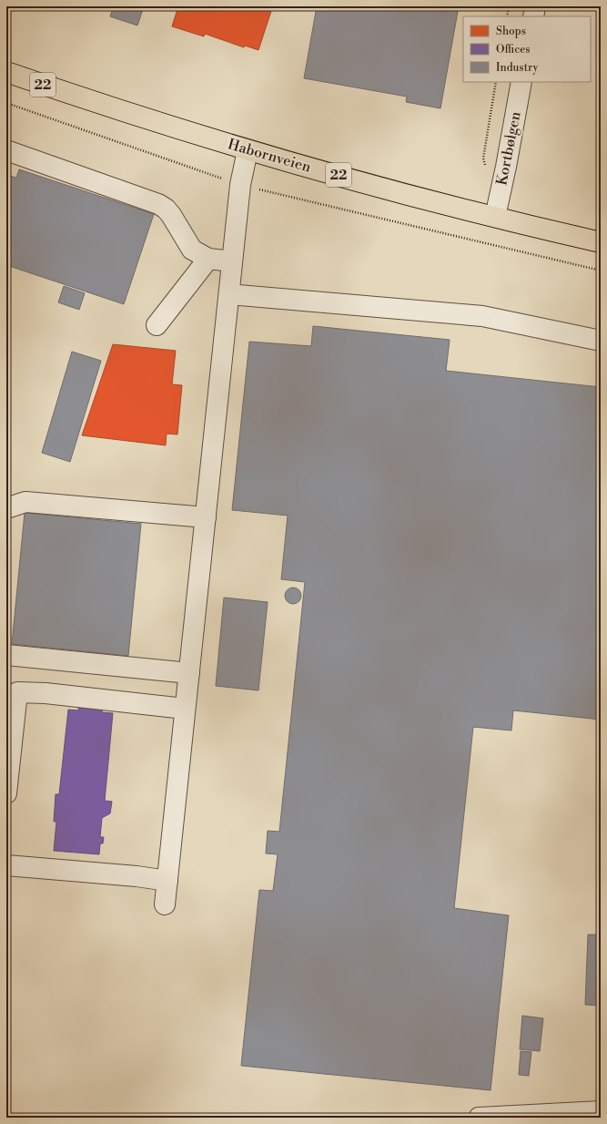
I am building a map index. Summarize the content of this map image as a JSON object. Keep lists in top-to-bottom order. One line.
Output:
{"streets":{"highway":["22","Habornveien"],"street":["Kortbølgen"]},"crossings":[["Kortbølgen","Habornveien"]],"legend":["Shops","Offices","Industry"]}
